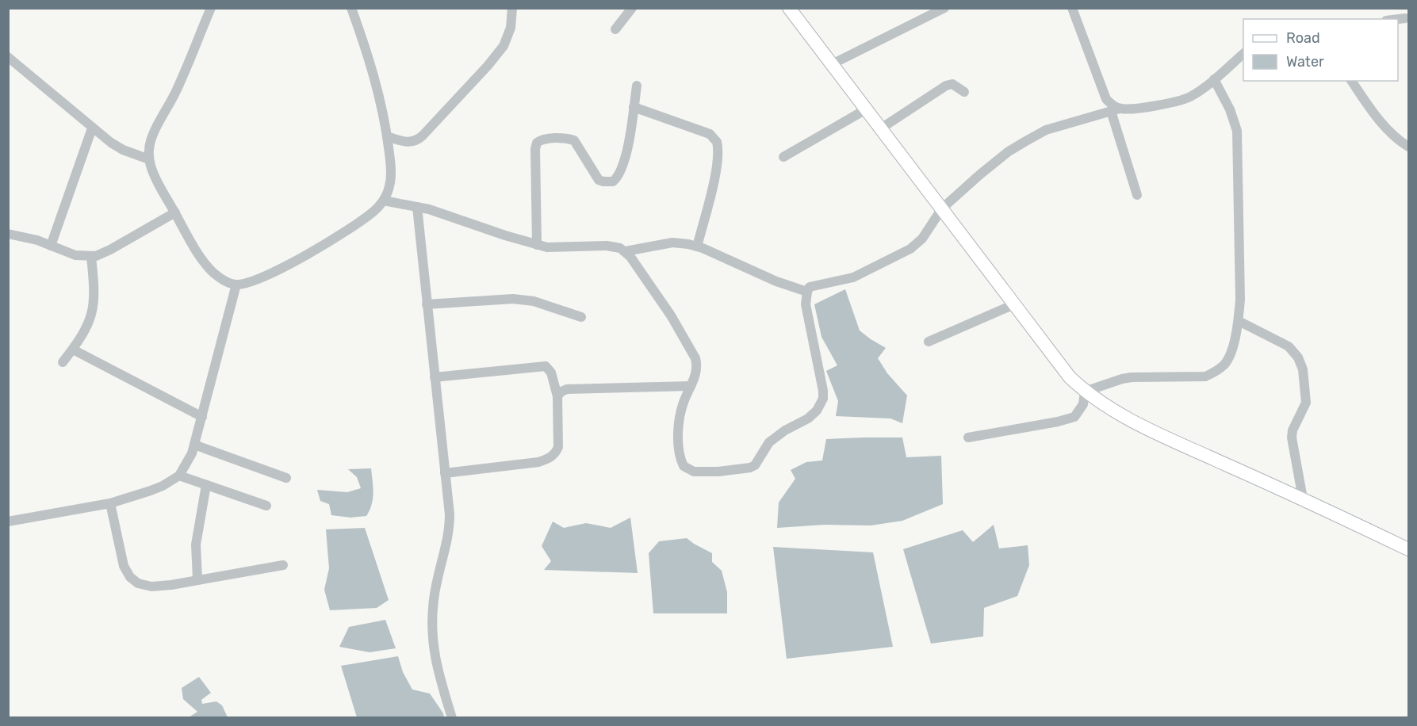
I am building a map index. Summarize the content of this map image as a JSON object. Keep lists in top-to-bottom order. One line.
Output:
{"legend":["Road","Water"]}
